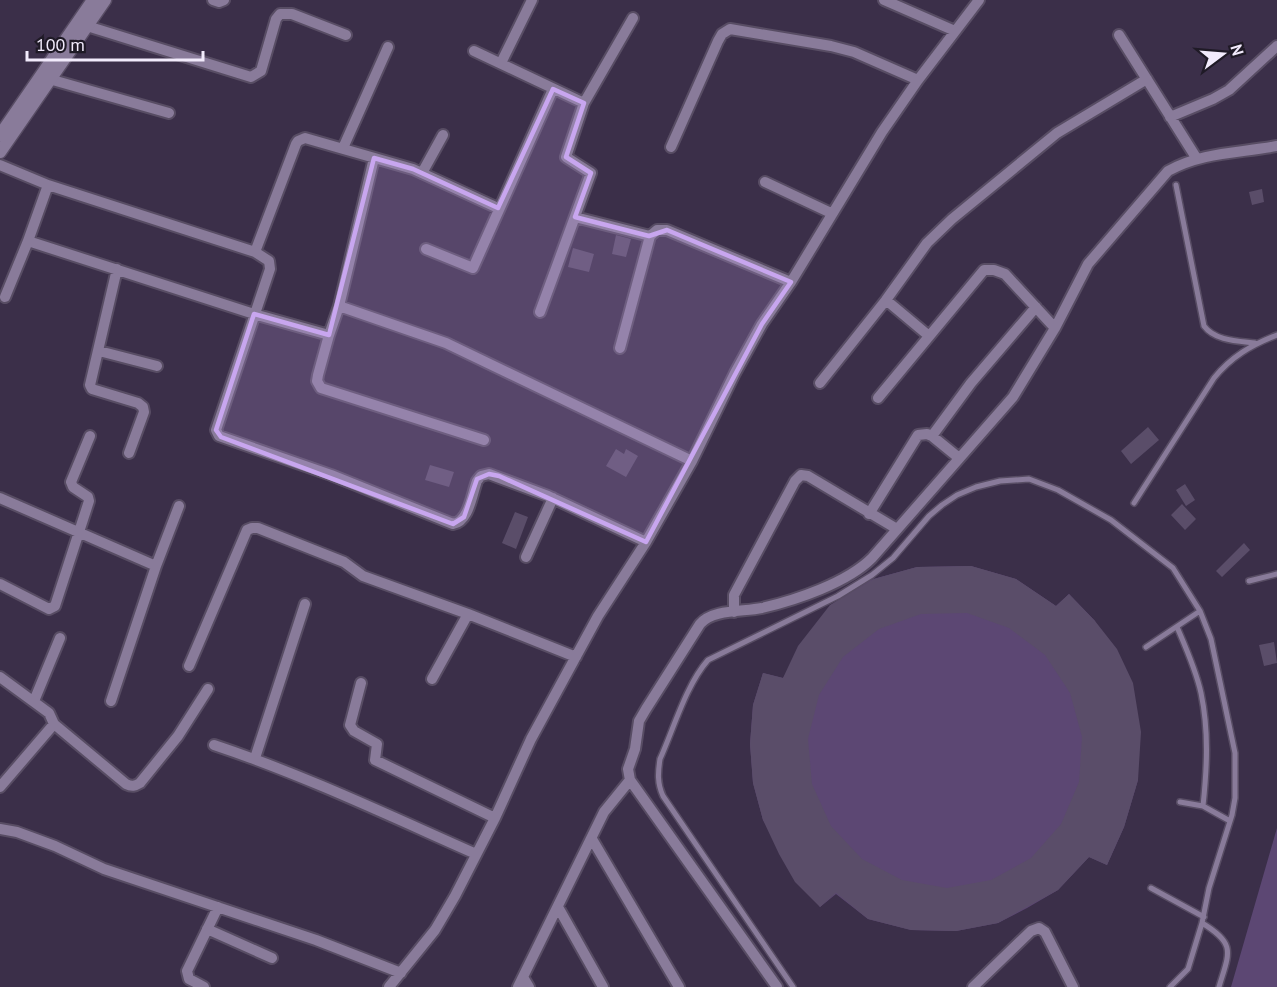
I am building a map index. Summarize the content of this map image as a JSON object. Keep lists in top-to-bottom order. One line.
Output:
{"scale_bar":"100 m","north":"right"}
